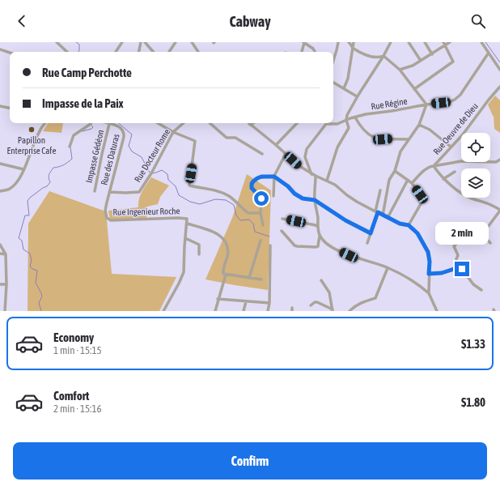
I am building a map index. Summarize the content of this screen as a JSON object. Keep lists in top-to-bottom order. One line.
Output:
{"streets":{"street":["Rue Régine","Rue Oeuvre de Dieu","Rue Docteur Rome","Impasse Gédéon","Rue des Daturas","Rue Ingenieur Roche"]},"crossings":[["Rue Docteur Rome","Rue des Daturas"],["Impasse Gédéon","Rue des Daturas"],["Rue des Daturas","Rue Ingenieur Roche"]],"places":["Papillon Enterprise Cafe"],"page":{"header":"Cabway","banner":["Rue Camp Perchotte","Impasse de la Paix"],"bubble":"2 min","list":[{"name":"Economy","note":"1 min · 15:15","value":"$1.33"},{"name":"Comfort","note":"2 min · 15:16","value":"$1.80"}],"buttons":"Confirm"}}
